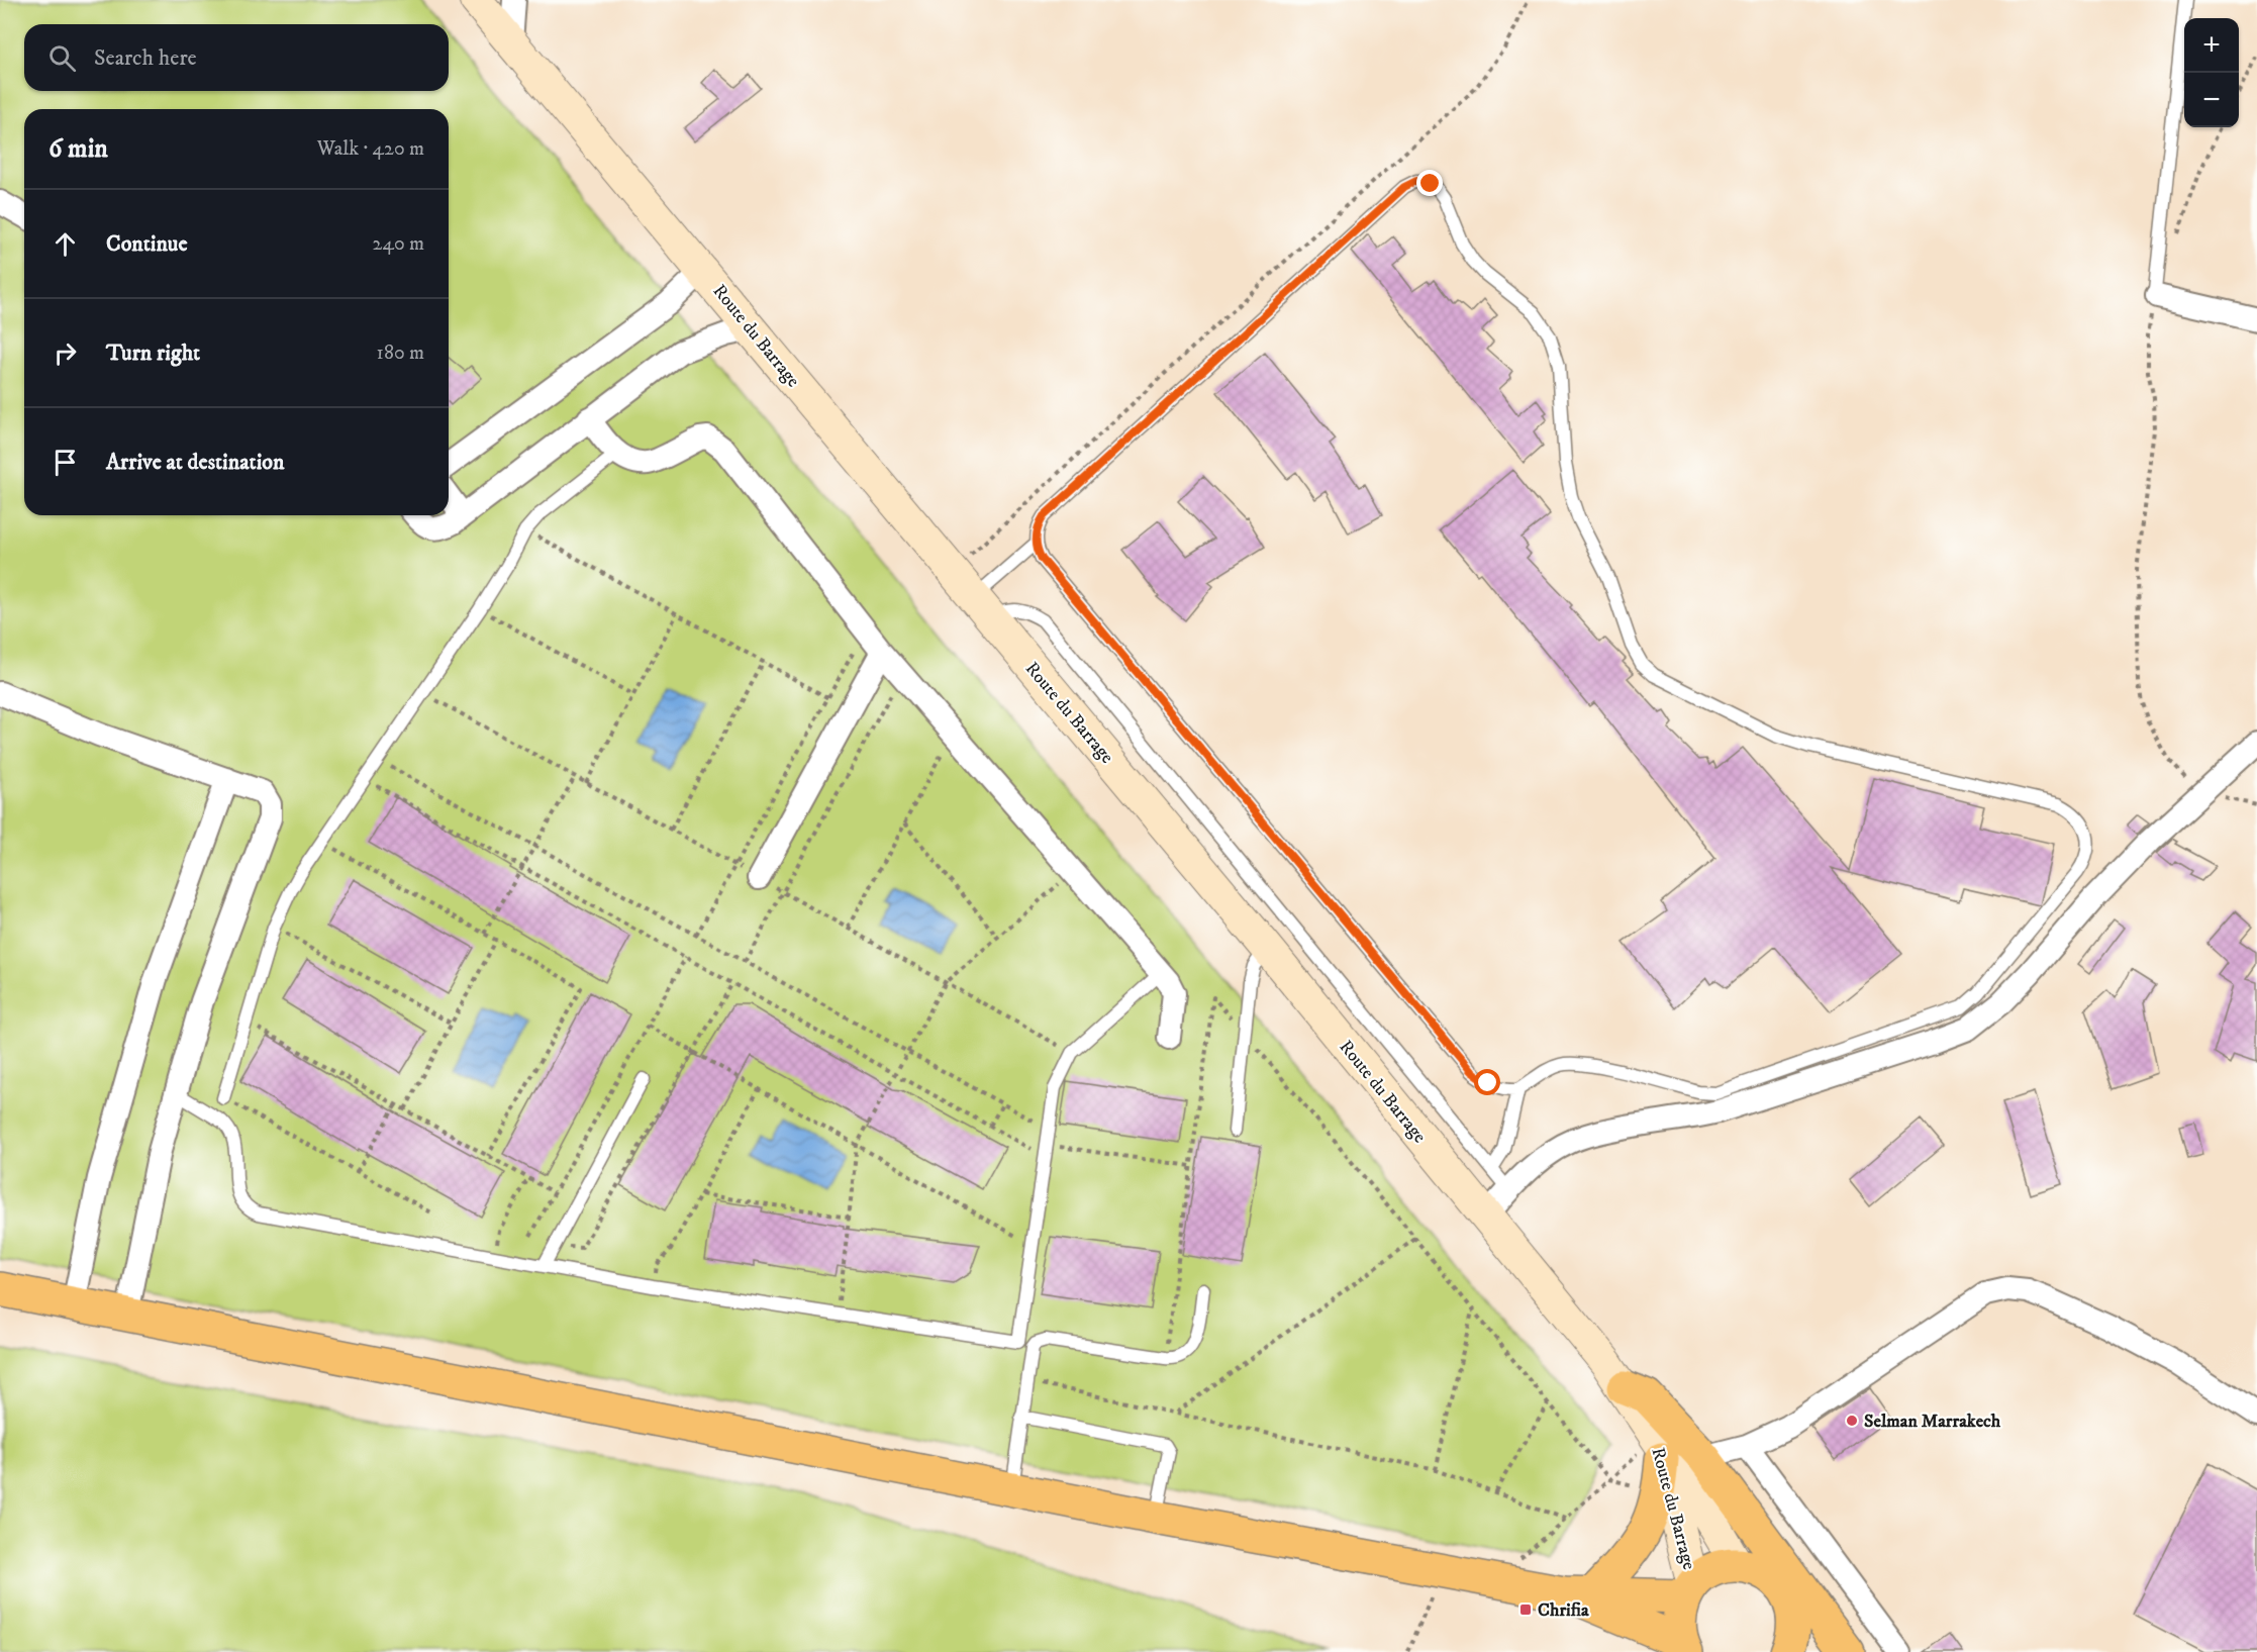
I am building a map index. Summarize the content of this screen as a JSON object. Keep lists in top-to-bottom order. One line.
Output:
{"streets":{"main road":["Route du Barrage"]},"places":{"other":["Selman Marrakech"],"transit":["Chrifia"]},"page":{"map_buttons":["+","−"],"search":"Search here","heading":["6 min","Walk · 420 m"],"list":[["Continue","240 m"],["Turn right","180 m"],"Arrive at destination"]}}
